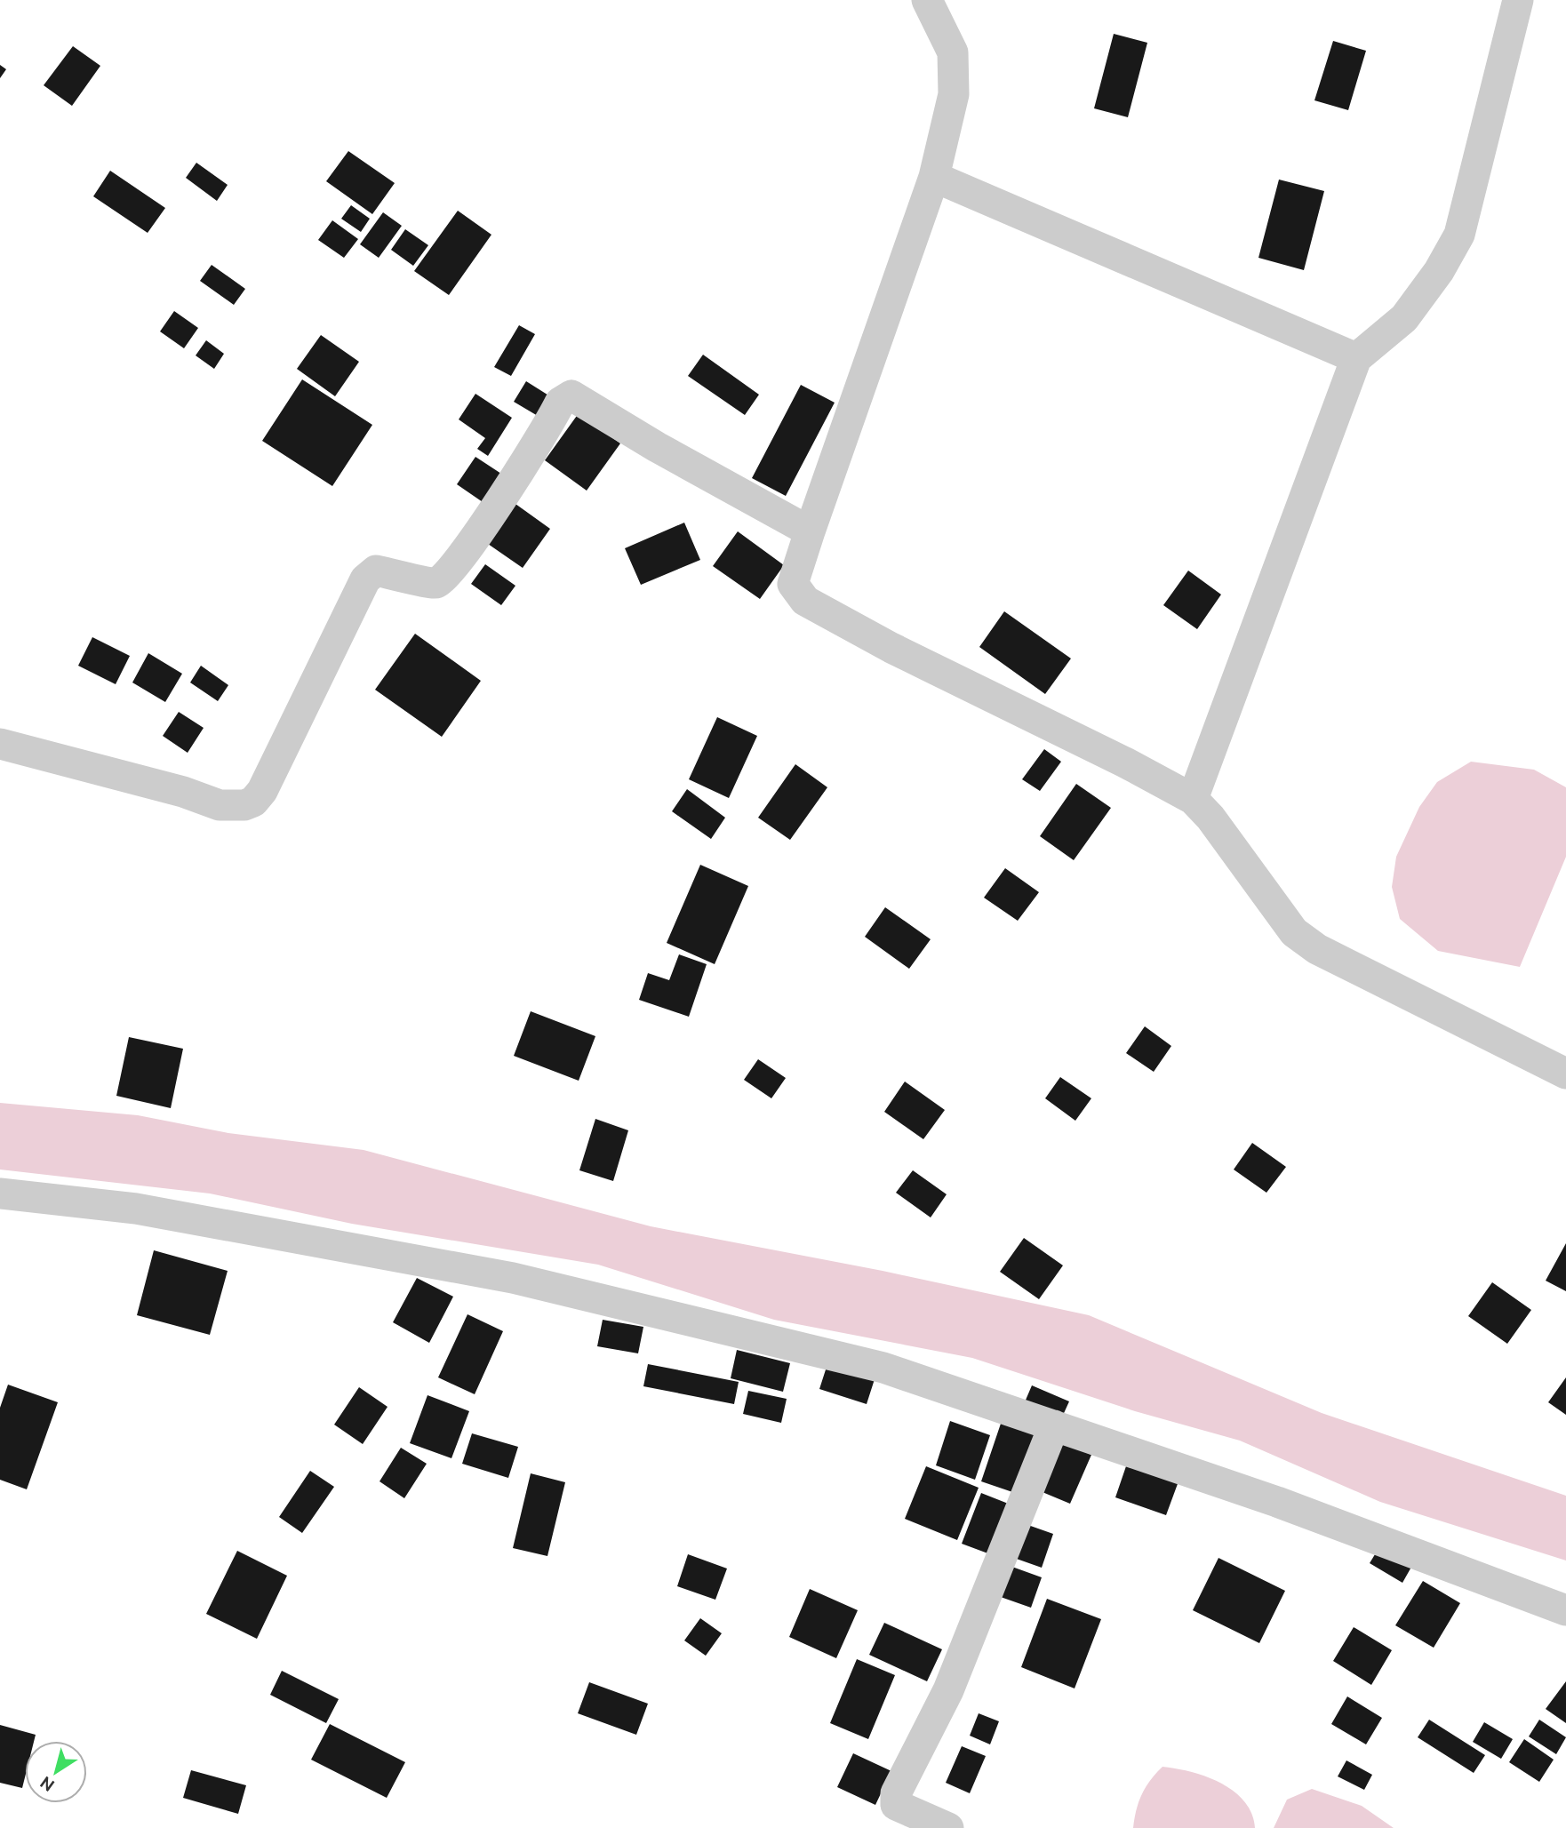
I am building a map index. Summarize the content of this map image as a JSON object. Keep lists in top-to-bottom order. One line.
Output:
{"north":"bottom left"}
